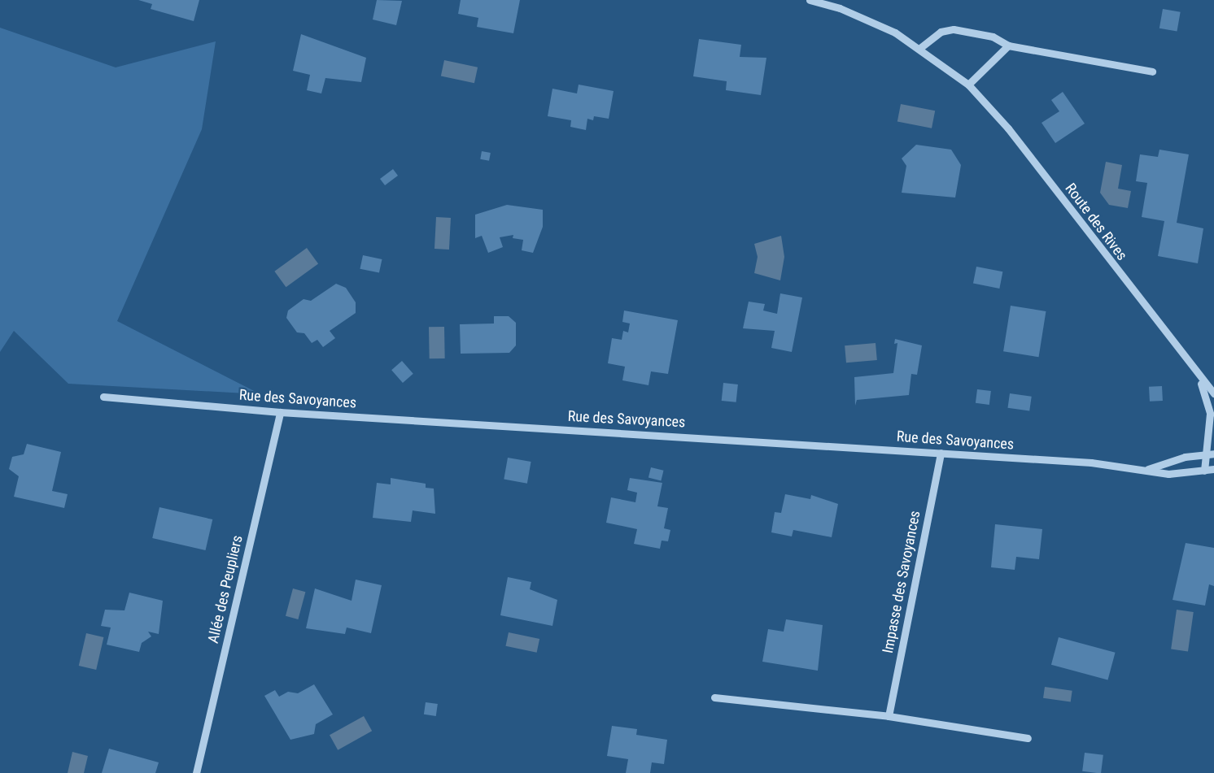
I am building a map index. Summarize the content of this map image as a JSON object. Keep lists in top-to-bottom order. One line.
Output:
{"streets":{"street":["Route des Rives","Rue des Savoyances","Impasse des Savoyances","Allée des Peupliers"]},"crossings":[["Route des Rives","Rue des Savoyances"],["Rue des Savoyances","Impasse des Savoyances"],["Rue des Savoyances","Allée des Peupliers"]]}
